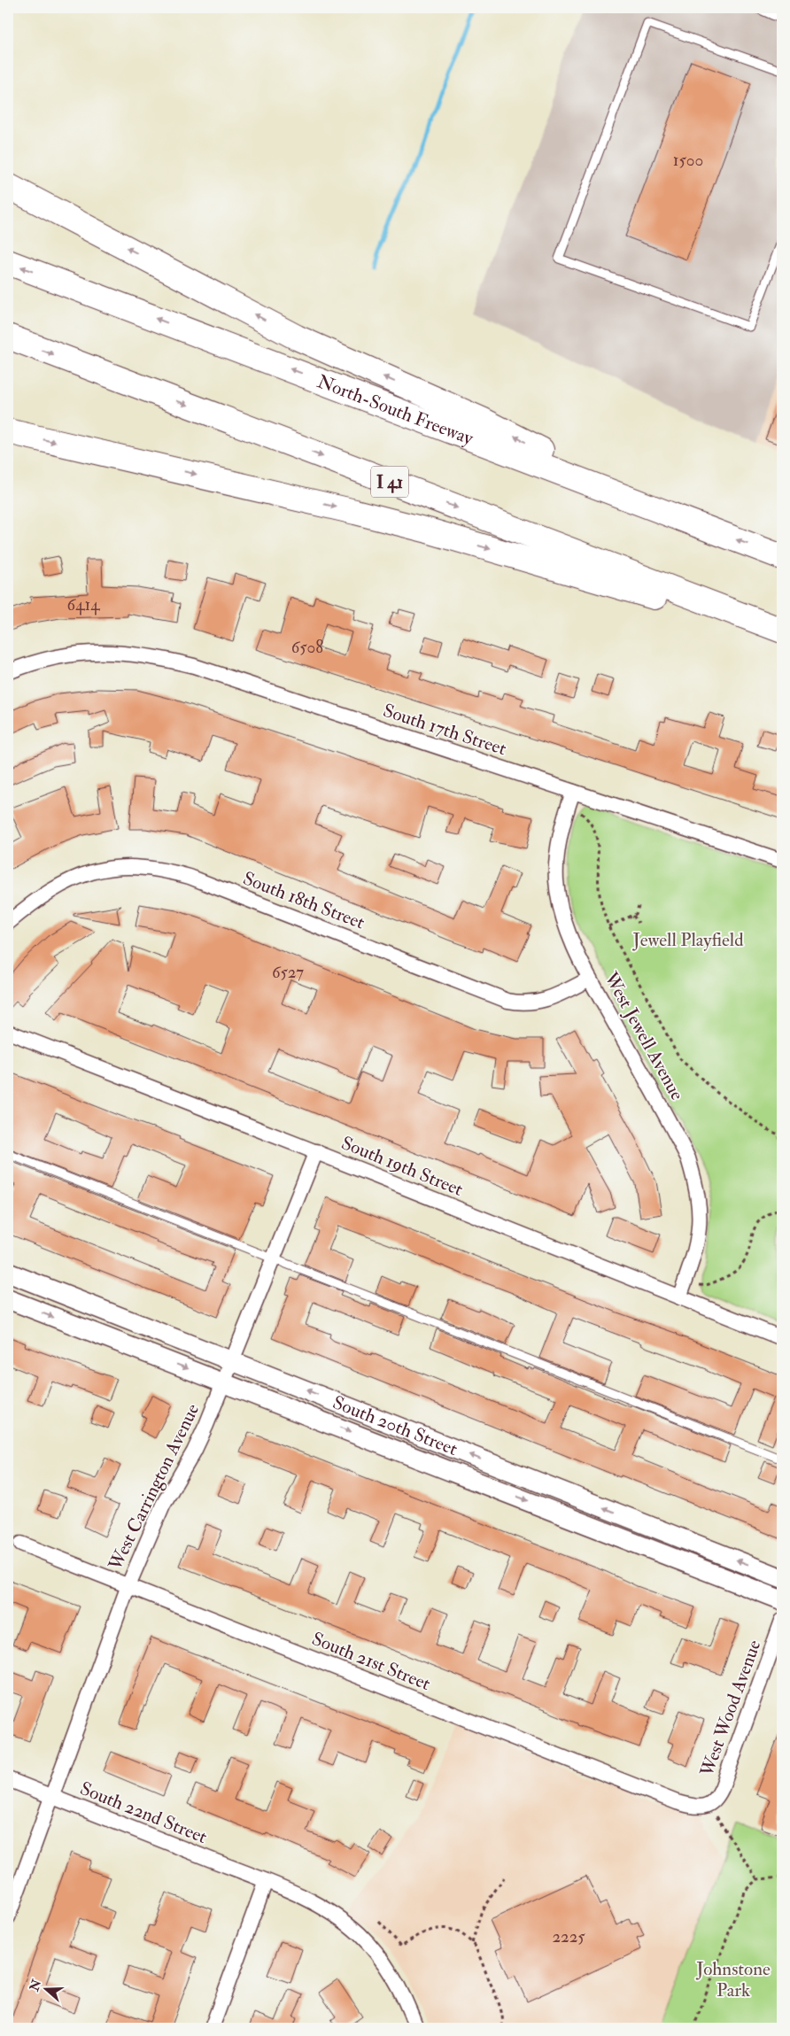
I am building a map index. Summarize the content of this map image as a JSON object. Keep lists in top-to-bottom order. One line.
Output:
{"streets":{"highway":["North-South Freeway","I 41"],"street":["South 17th Street","South 18th Street","West Jewell Avenue","South 19th Street","South 20th Street","West Carrington Avenue","South 21st Street","West Wood Avenue","South 22nd Street"]},"crossings":[["South 17th Street","West Jewell Avenue"],["South 18th Street","West Jewell Avenue"],["West Jewell Avenue","South 19th Street"],["South 19th Street","West Carrington Avenue"],["South 20th Street","West Carrington Avenue"],["West Carrington Avenue","South 21st Street"],["West Carrington Avenue","South 22nd Street"],["South 21st Street","West Wood Avenue"]],"parks":["Jewell Playfield","Johnstone Park"],"house_numbers":["1500","6414","6508","6527","2225"],"north":"left"}
